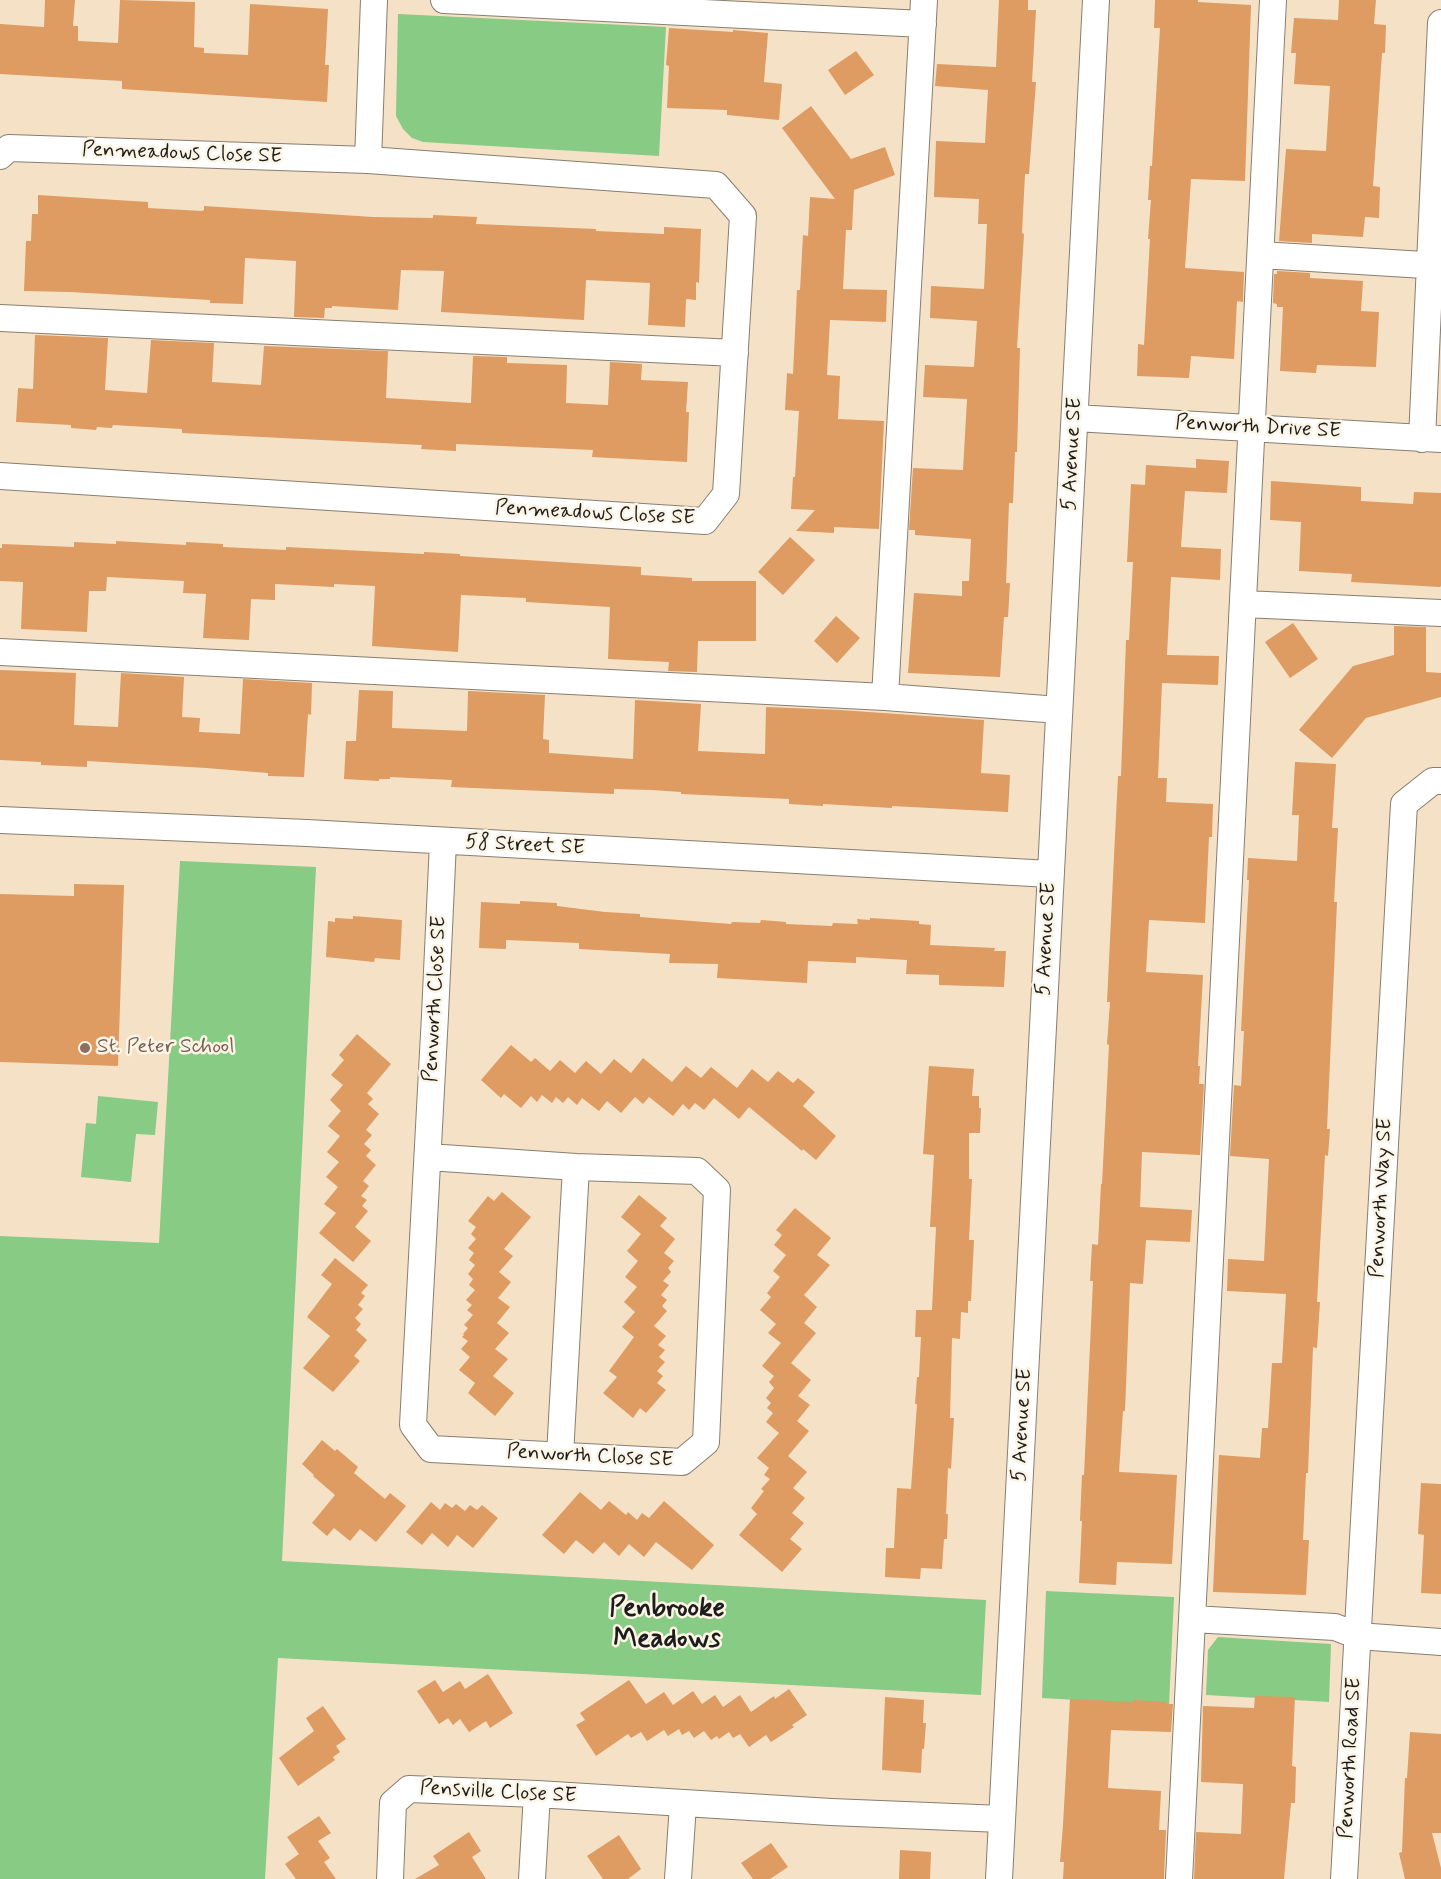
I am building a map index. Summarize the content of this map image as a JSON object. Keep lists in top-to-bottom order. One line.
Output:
{"streets":{"street":["Penmeadows Close SE","Penworth Drive SE","5 Avenue SE","58 Street SE","Penworth Close SE","Penworth Way SE","Penworth Road SE","Pensville Close SE"]},"crossings":[["Penworth Drive SE","5 Avenue SE"],["5 Avenue SE","58 Street SE"],["5 Avenue SE","Pensville Close SE"],["58 Street SE","Penworth Close SE"],["Penworth Way SE","Penworth Road SE"]],"districts":["Penbrooke Meadows"],"places":["St. Peter School"]}
